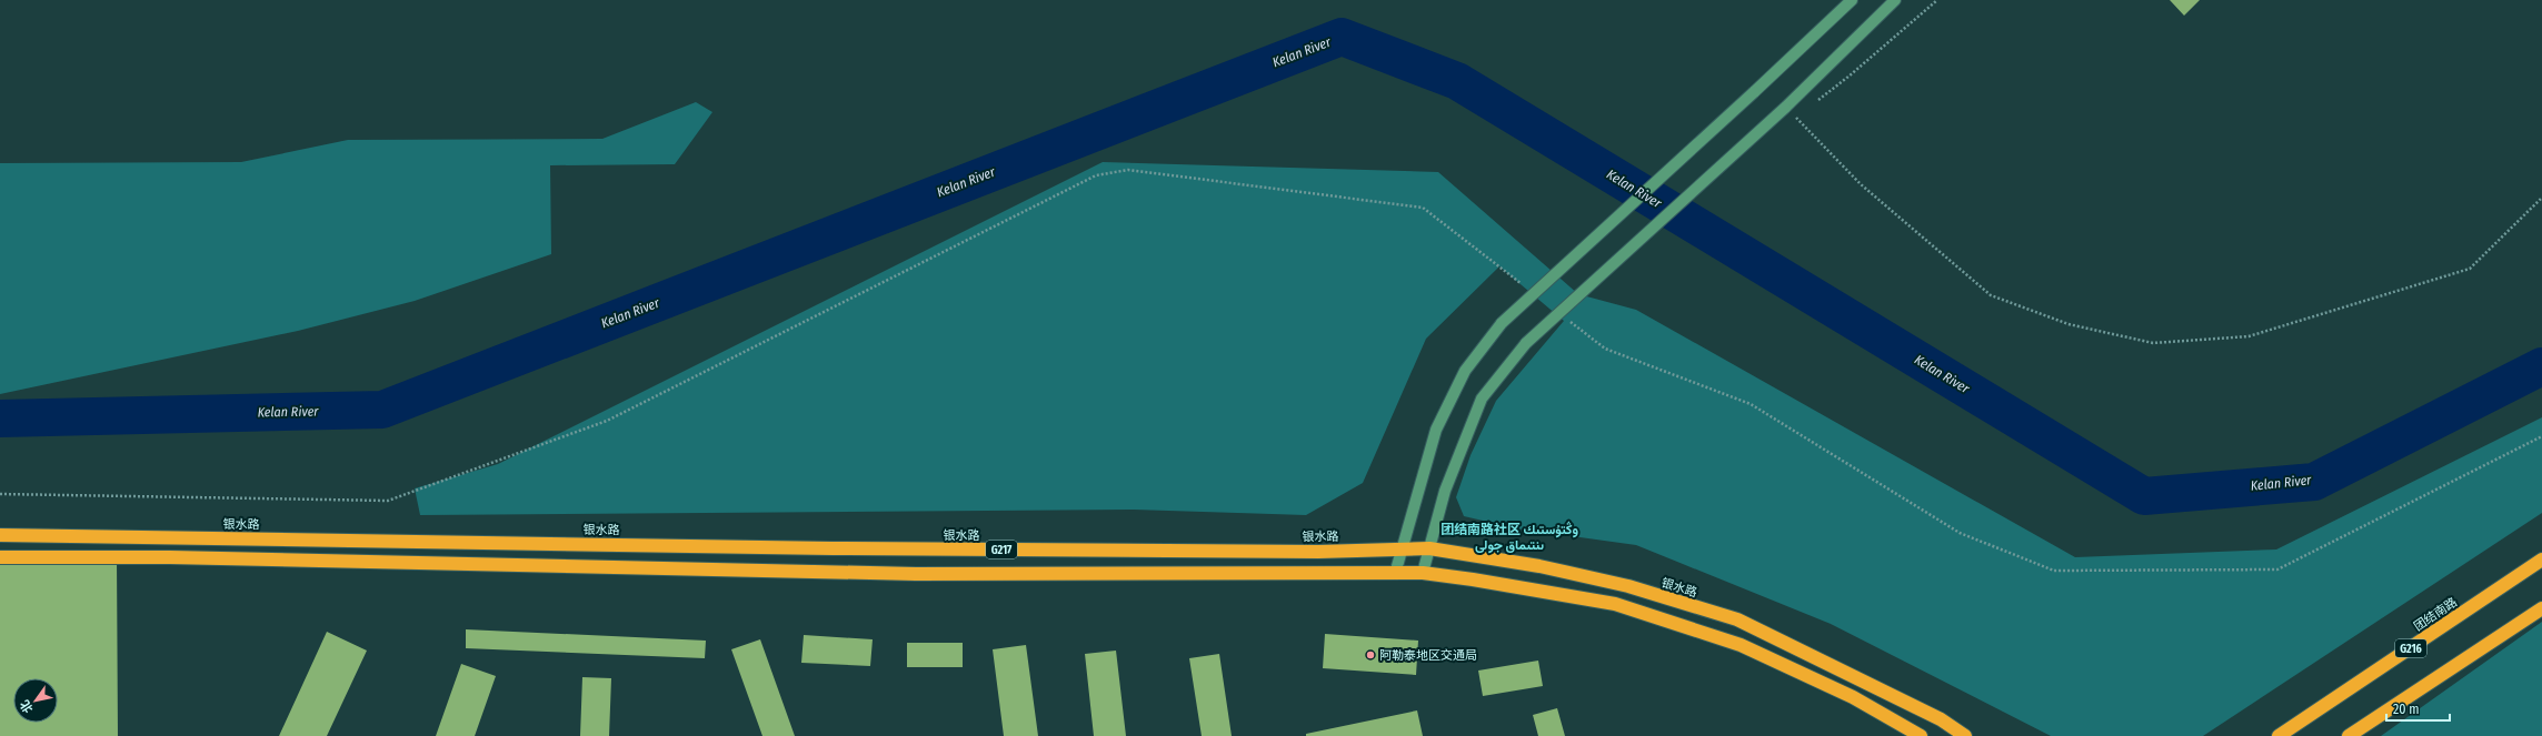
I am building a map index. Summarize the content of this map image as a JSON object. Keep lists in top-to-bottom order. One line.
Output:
{"streets":{"highway":["银水路","G217","团结南路","G216"]},"districts":["团结南路社区 وڭتۇستىك ىنتىماق جولى"],"water":["Kelan River"],"places":["阿勒泰地区交通局"],"scale_bar":"20 m","north":"bottom left"}
